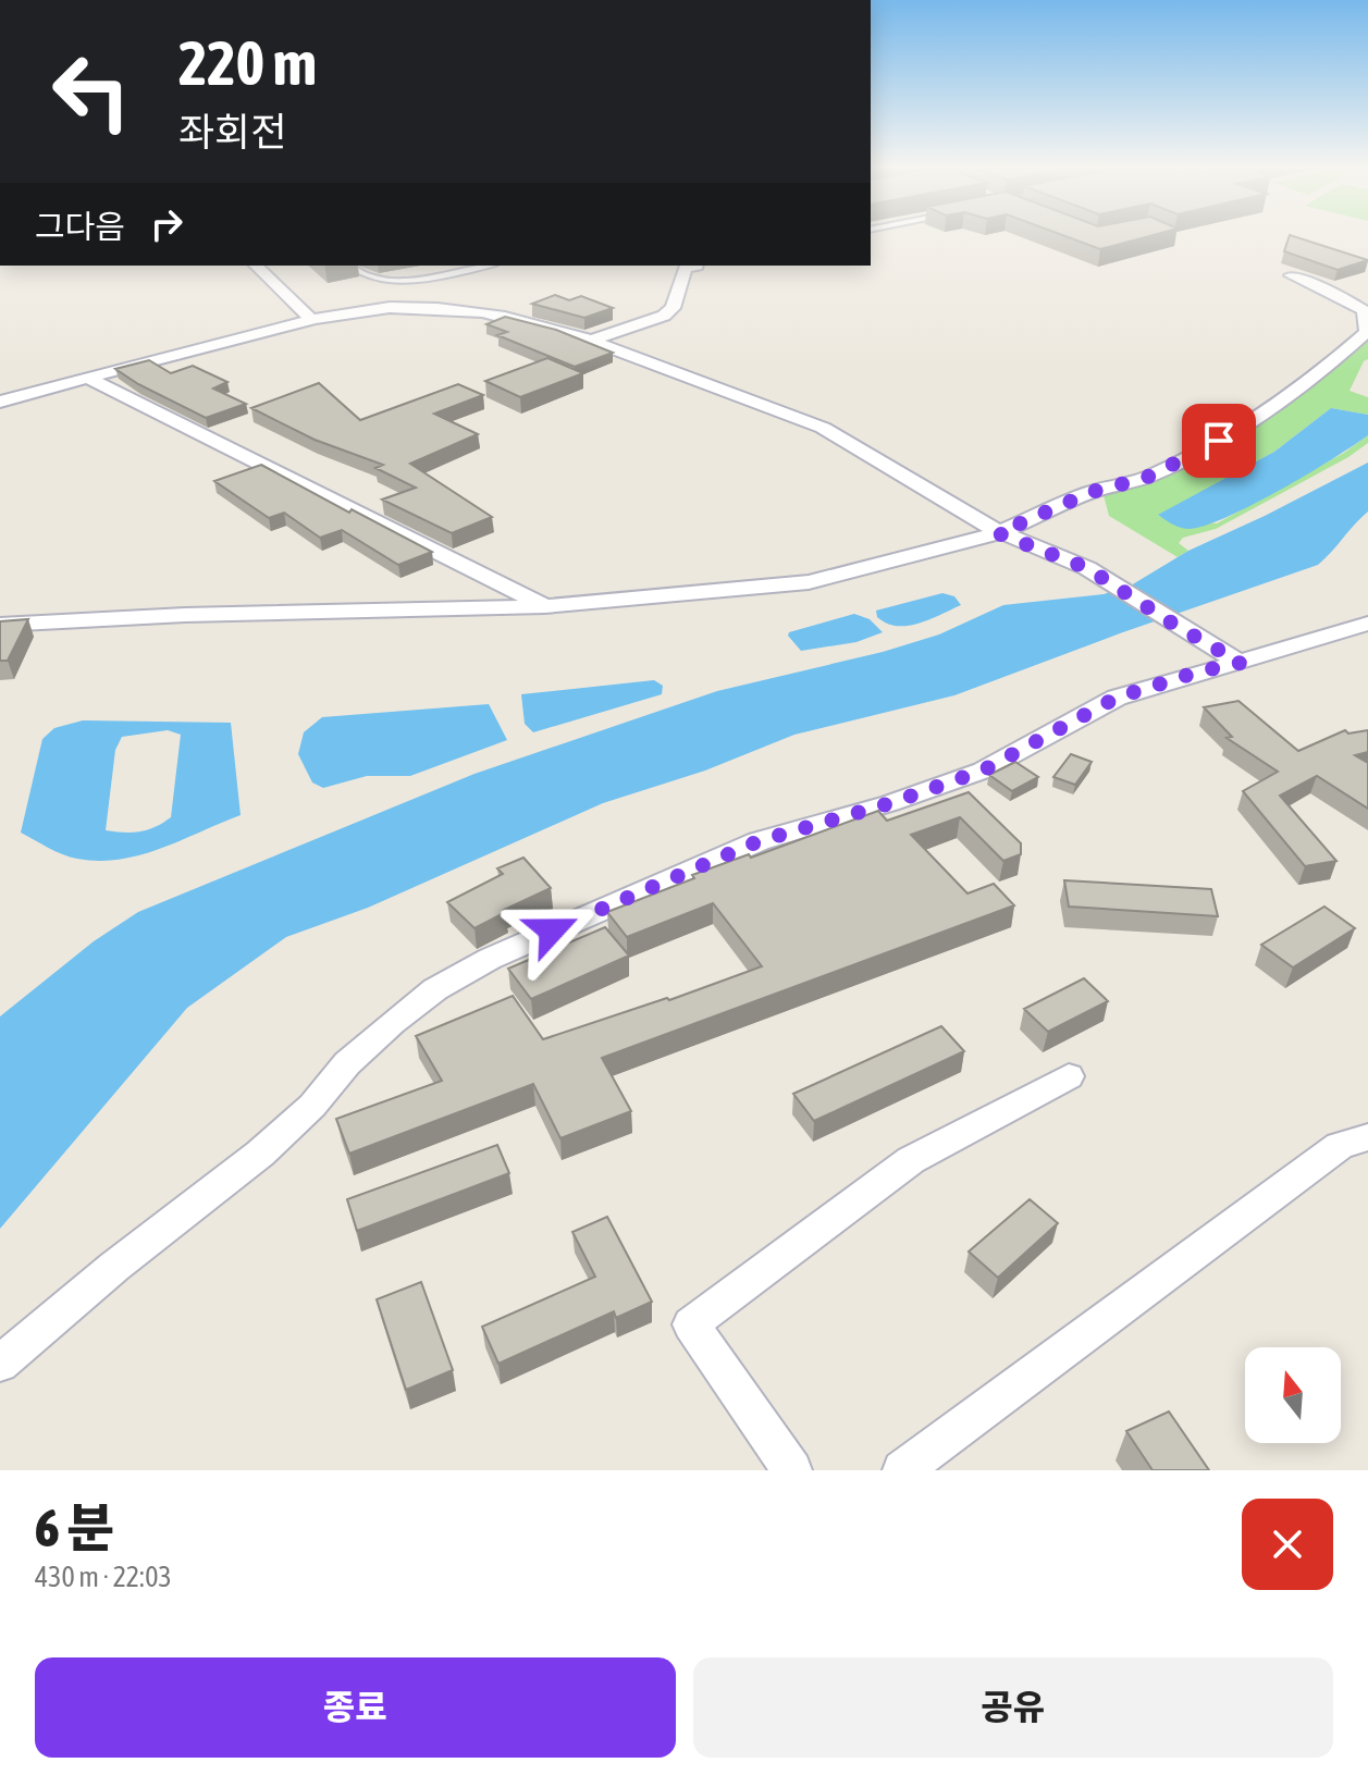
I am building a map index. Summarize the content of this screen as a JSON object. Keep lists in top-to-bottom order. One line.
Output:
{"north":"top","page":{"turn":["220 m","좌회전"],"then":"그다음","heading":["6 분","430 m · 22:03"],"buttons":["종료","공유"]}}
